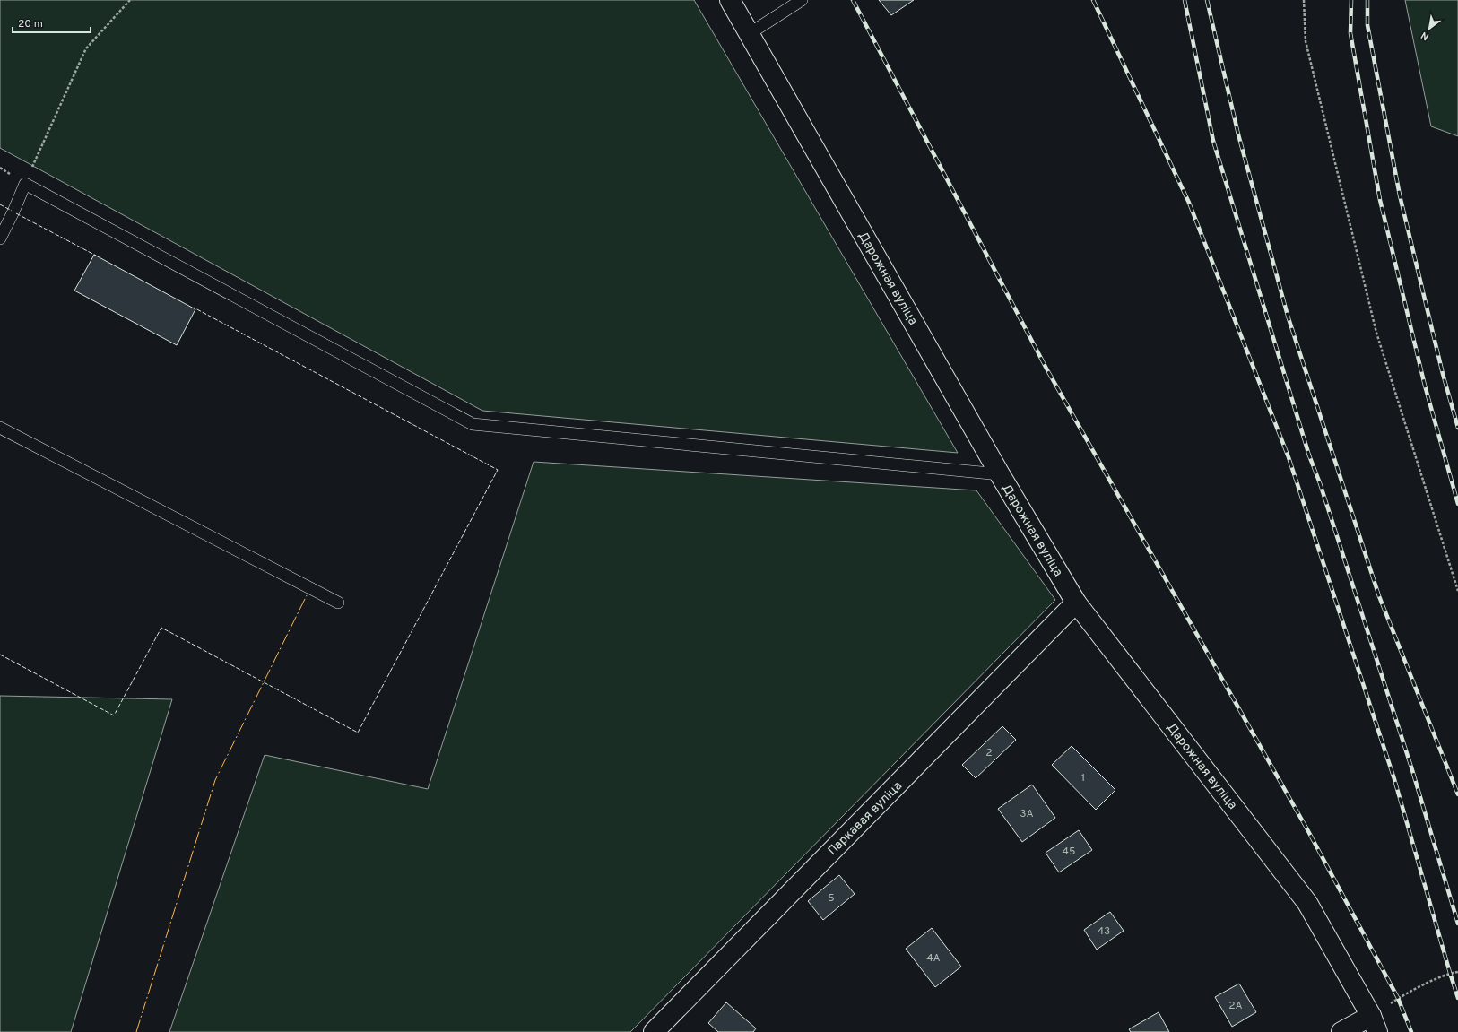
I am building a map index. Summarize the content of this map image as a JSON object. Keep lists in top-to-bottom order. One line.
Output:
{"streets":{"street":["Дарожная вуліца","Паркавая вуліца"]},"crossings":[["Дарожная вуліца","Паркавая вуліца"]],"house_numbers":["2","1","3А","45","5","43","4А","2А"],"scale_bar":"20 m","north":"bottom left"}
